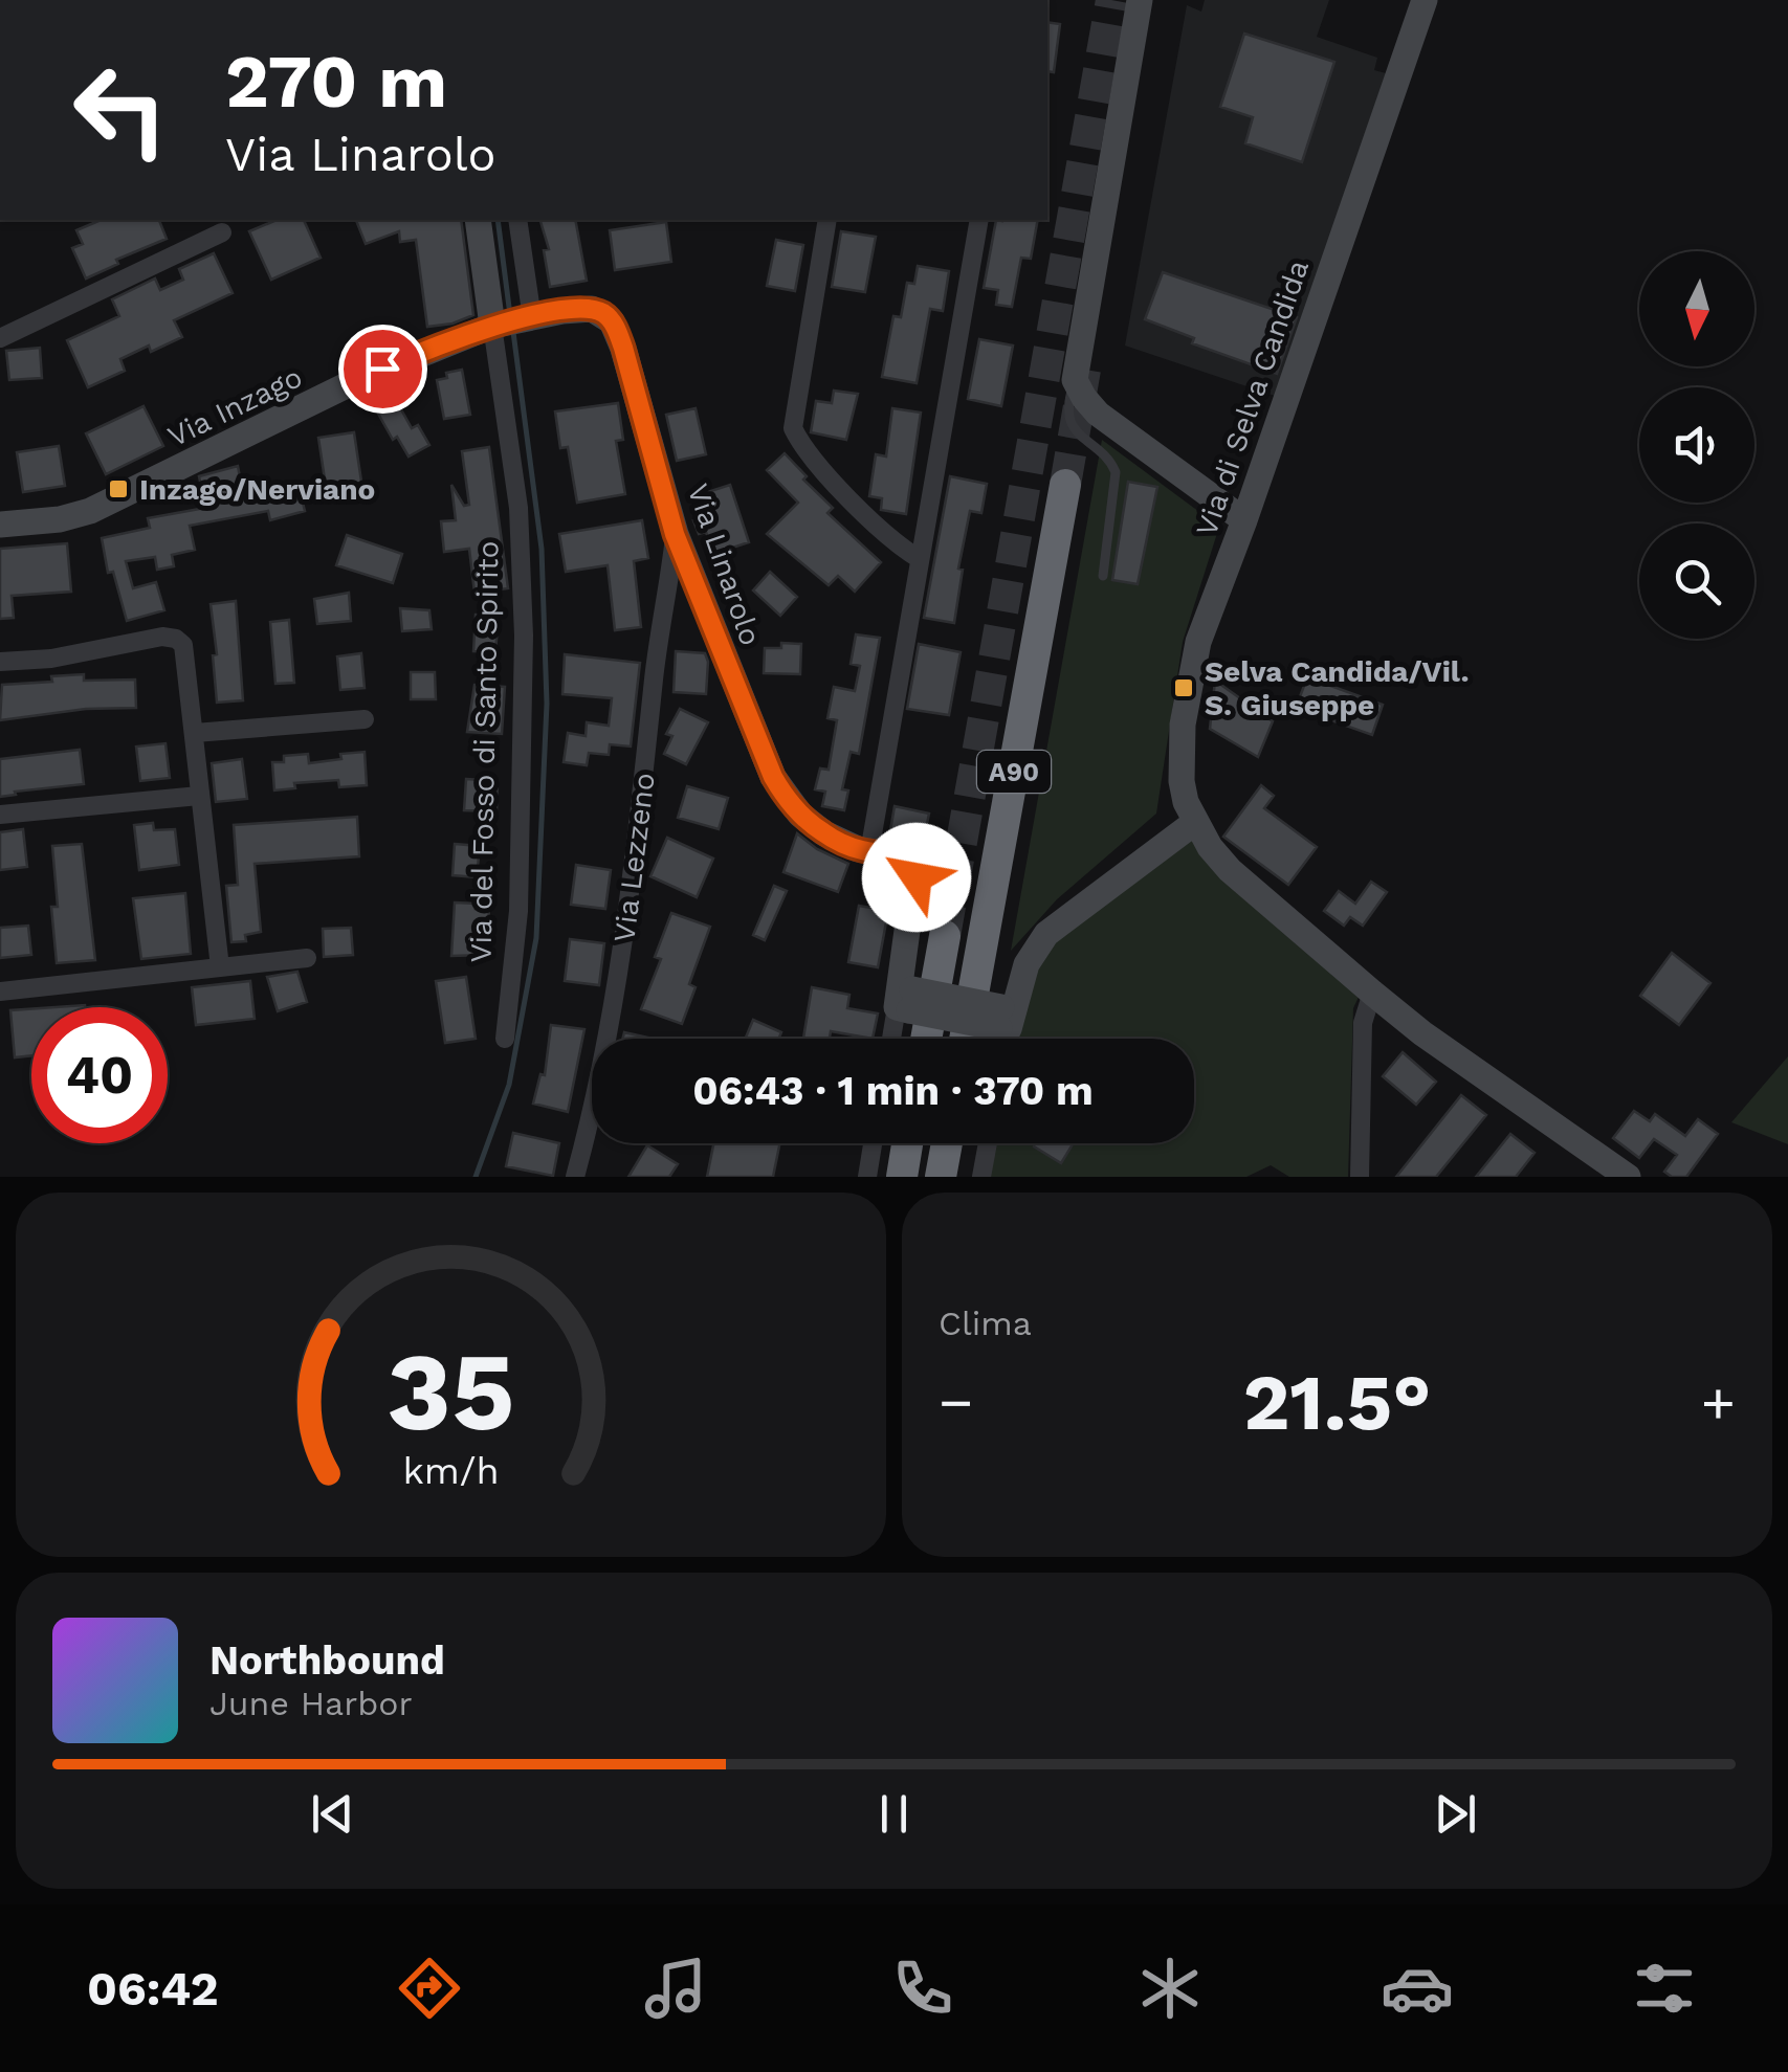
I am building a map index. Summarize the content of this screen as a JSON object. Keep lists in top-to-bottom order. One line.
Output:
{"streets":{"highway":["A90"],"street":["Via di Selva Candida","Via Inzago","Via Linarolo","Via del Fosso di Santo Spirito","Via Lezzeno"]},"crossings":[["Via Inzago","Via Linarolo"],["Via Inzago","Via del Fosso di Santo Spirito"],["Via Linarolo","Via del Fosso di Santo Spirito"],["Via Linarolo","Via Lezzeno"]],"places":{"transit":["Inzago/Nerviano","Selva Candida/Vil. S. Giuseppe"]},"north":"bottom","page":{"turn":["270 m","Via Linarolo"],"limit":"40","trip":"06:43 · 1 min · 370 m","tile":"Clima","heat":["−","21.5°","+"],"song":["Northbound","June Harbor"],"tabs":"06:42","gauge":["35","km/h"]}}
